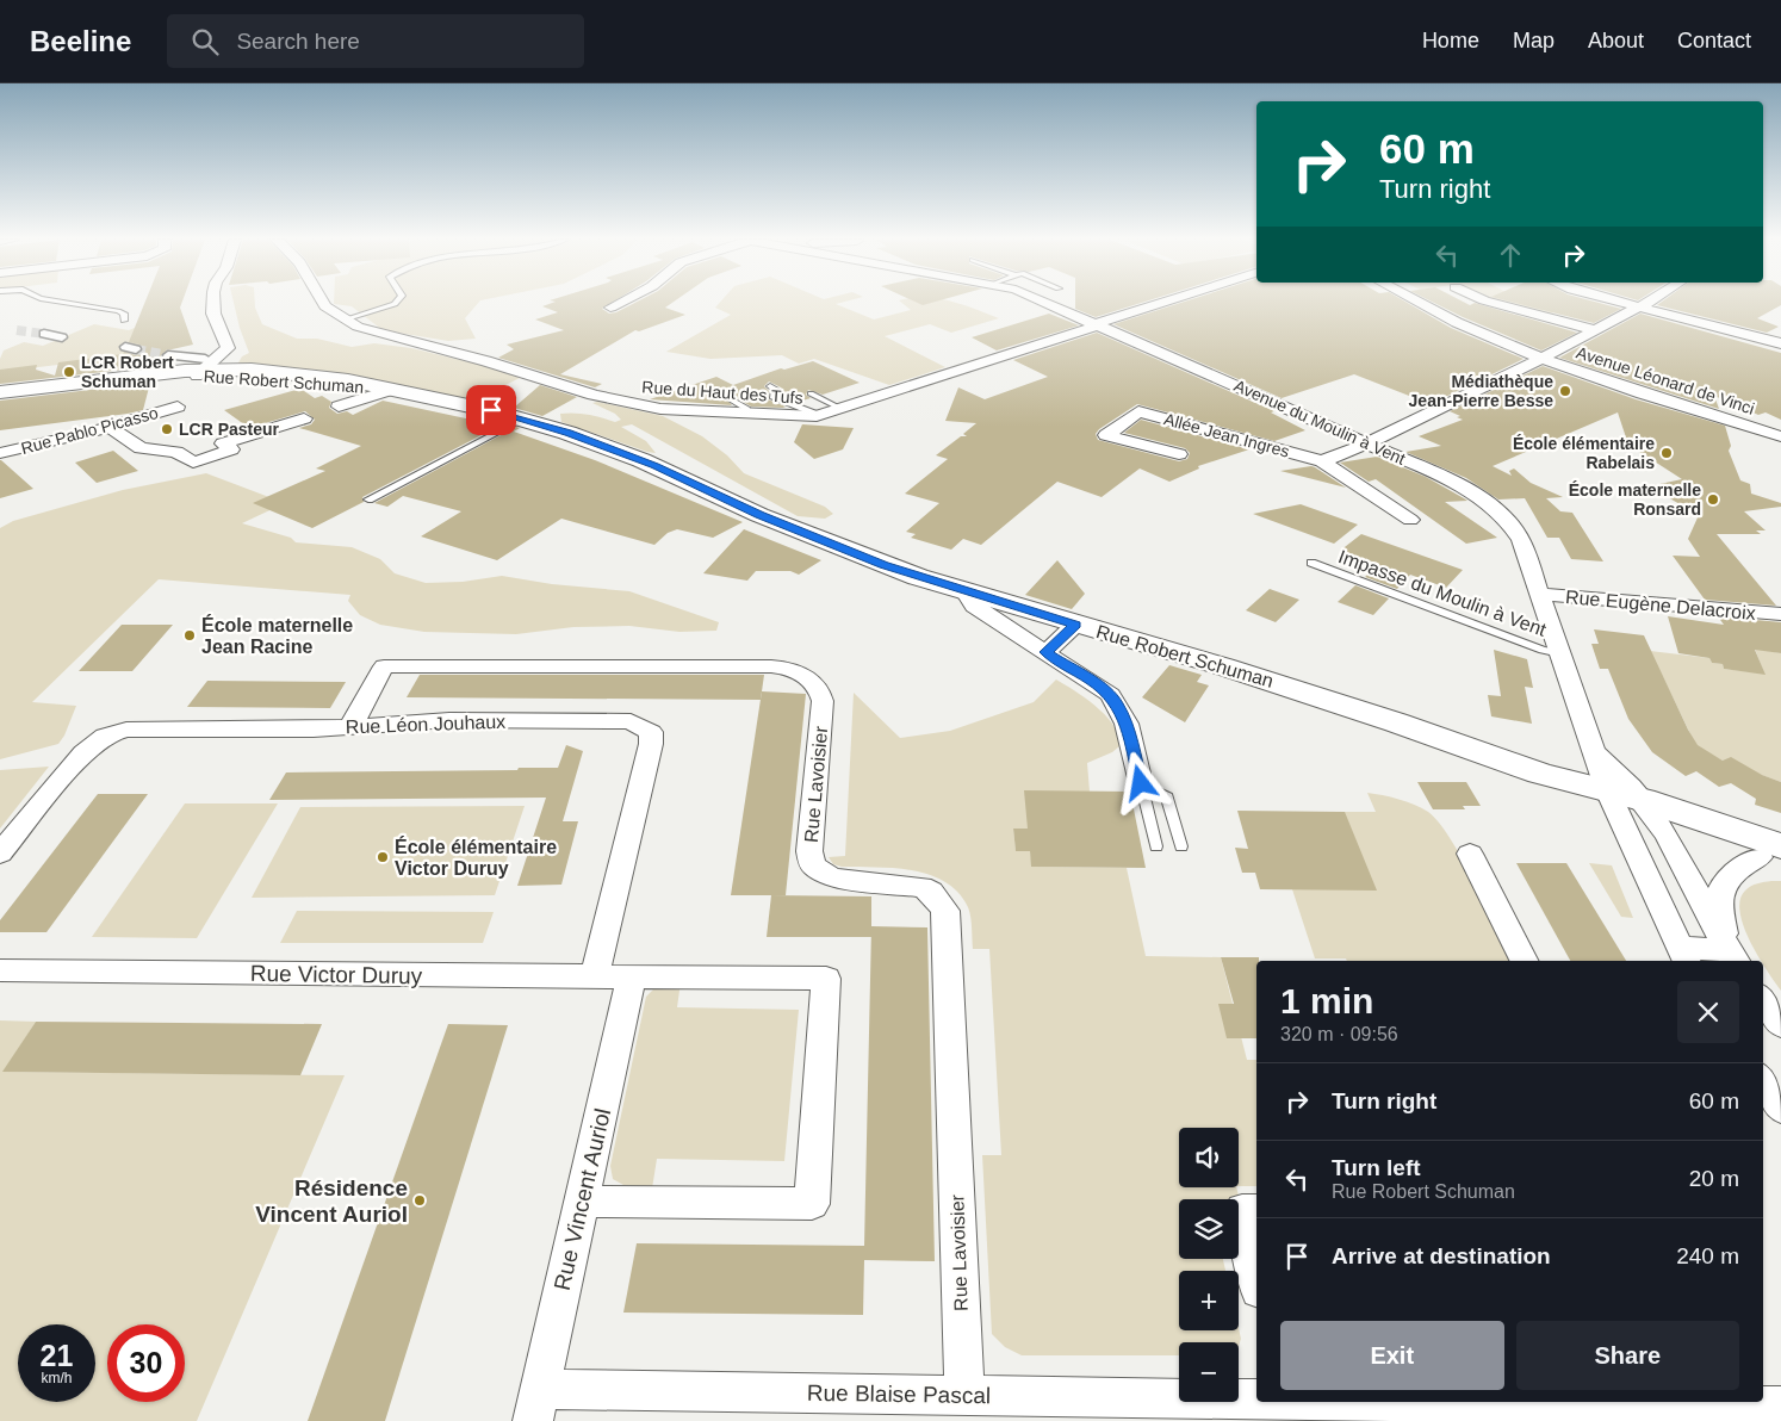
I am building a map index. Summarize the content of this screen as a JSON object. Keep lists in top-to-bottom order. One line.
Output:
{"streets":{"main road":["Rue Robert Schuman"],"street":["Avenue Léonard de Vinci","Rue du Haut des Tufs","Avenue du Moulin à Vent","Rue Pablo Picasso","Allée Jean Ingres","Rue Eugène Delacroix","Rue Léon Jouhaux","Rue Lavoisier","Rue Victor Duruy","Rue Vincent Auriol","Rue Blaise Pascal"],"lane":["Impasse du Moulin à Vent"]},"crossings":[["Rue Robert Schuman","Avenue du Moulin à Vent"],["Rue du Haut des Tufs","Avenue du Moulin à Vent"],["Avenue du Moulin à Vent","Impasse du Moulin à Vent"],["Avenue du Moulin à Vent","Rue Eugène Delacroix"],["Rue Léon Jouhaux","Rue Lavoisier"],["Rue Léon Jouhaux","Rue Victor Duruy"],["Rue Lavoisier","Rue Blaise Pascal"],["Rue Victor Duruy","Rue Vincent Auriol"],["Rue Vincent Auriol","Rue Blaise Pascal"]],"places":["LCR Robert Schuman","Médiathèque Jean-Pierre Besse","LCR Pasteur","École élémentaire Rabelais","École maternelle Ronsard","École maternelle Jean Racine","École élémentaire Victor Duruy","Résidence Vincent Auriol"],"page":{"header":"Beeline","search":"Search here","nav":["Home","Map","About","Contact"],"turn":["60 m","Turn right"],"heading":["1 min","320 m · 09:56"],"list":[{"name":"Turn right","value":"60 m"},{"name":"Turn left","note":"Rue Robert Schuman","value":"20 m"},{"name":"Arrive at destination","value":"240 m"}],"map_buttons":["+","−"],"buttons":["Exit","Share"],"speed":"21 km/h","limit":"30"}}
